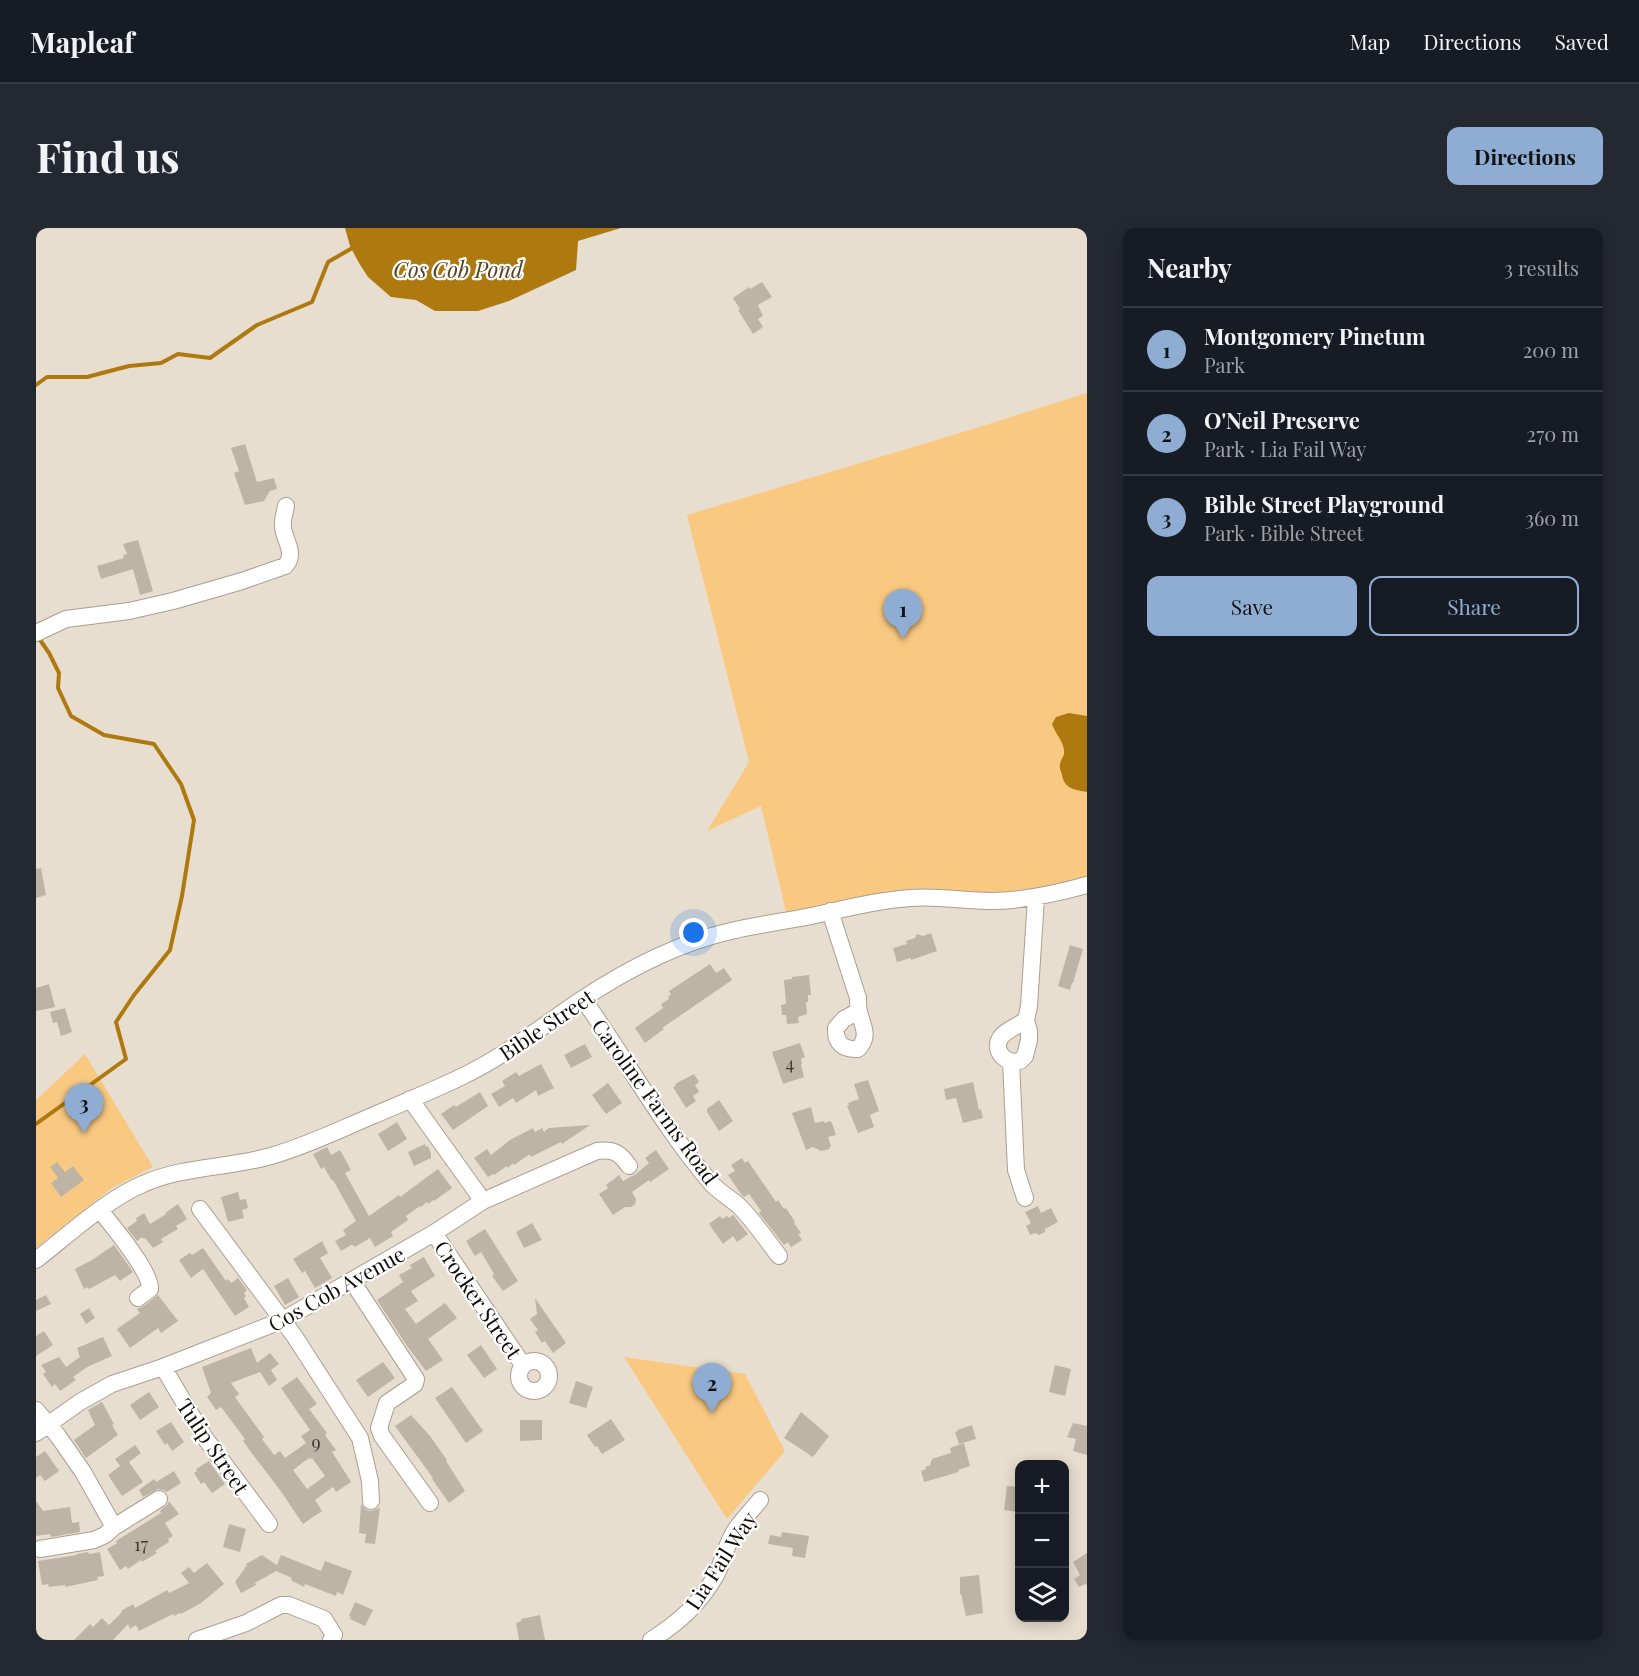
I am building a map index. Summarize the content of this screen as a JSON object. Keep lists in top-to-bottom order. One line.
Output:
{"streets":{"street":["Bible Street","Caroline Farms Road","Cos Cob Avenue","Crocker Street","Tulip Street","Lia Fail Way"]},"crossings":[["Bible Street","Caroline Farms Road"],["Cos Cob Avenue","Crocker Street"],["Cos Cob Avenue","Tulip Street"]],"water":["Cos Cob Pond"],"house_numbers":["4","9","17"],"page":{"header":"Mapleaf","nav":["Map","Directions","Saved"],"buttons":["Directions",["Save","Share"]],"title":"Find us","heading":["Nearby","3 results"],"list":[{"mark":"1","name":"Montgomery Pinetum","note":"Park","value":"200 m"},{"mark":"2","name":"O'Neil Preserve","note":"Park · Lia Fail Way","value":"270 m"},{"mark":"3","name":"Bible Street Playground","note":"Park · Bible Street","value":"360 m"}],"pins":["1","3","2"],"map_buttons":["+","−"]}}
